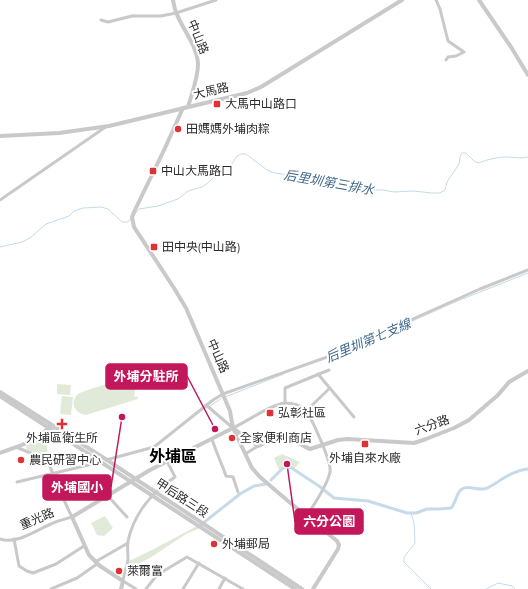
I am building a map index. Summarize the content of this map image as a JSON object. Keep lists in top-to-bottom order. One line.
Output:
{"streets":{"street":["中山路","大馬路","六分路","甲后路三段","重光路"]},"crossings":[["中山路","大馬路"],["甲后路三段","重光路"]],"districts":["外埔區"],"water":["后里圳第三排水","后里圳第七支線"],"places":{"transit":["大馬中山路口","中山大馬路口","田中央(中山路)","弘彰社區","外埔自來水廠"],"other":["田媽媽外埔肉粽","外埔國小","外埔分駐所","全家便利商店","農民研習中心","六分公園","外埔郵局","萊爾富"],"health":["外埔區衛生所"]}}
